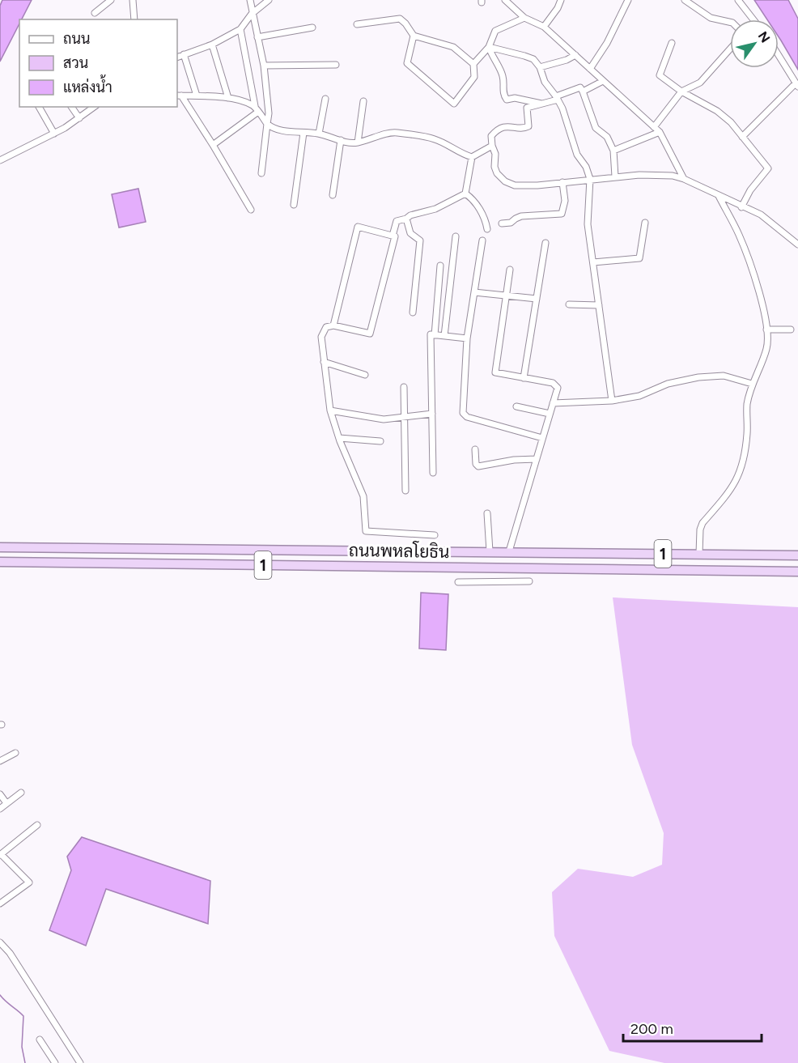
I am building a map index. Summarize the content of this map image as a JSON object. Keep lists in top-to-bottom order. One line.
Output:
{"streets":{"highway":["ถนนพหลโยธิน","1"]},"legend":["ถนน","สวน","แหล่งน้ำ"],"scale_bar":"200 m","north":"top right"}
